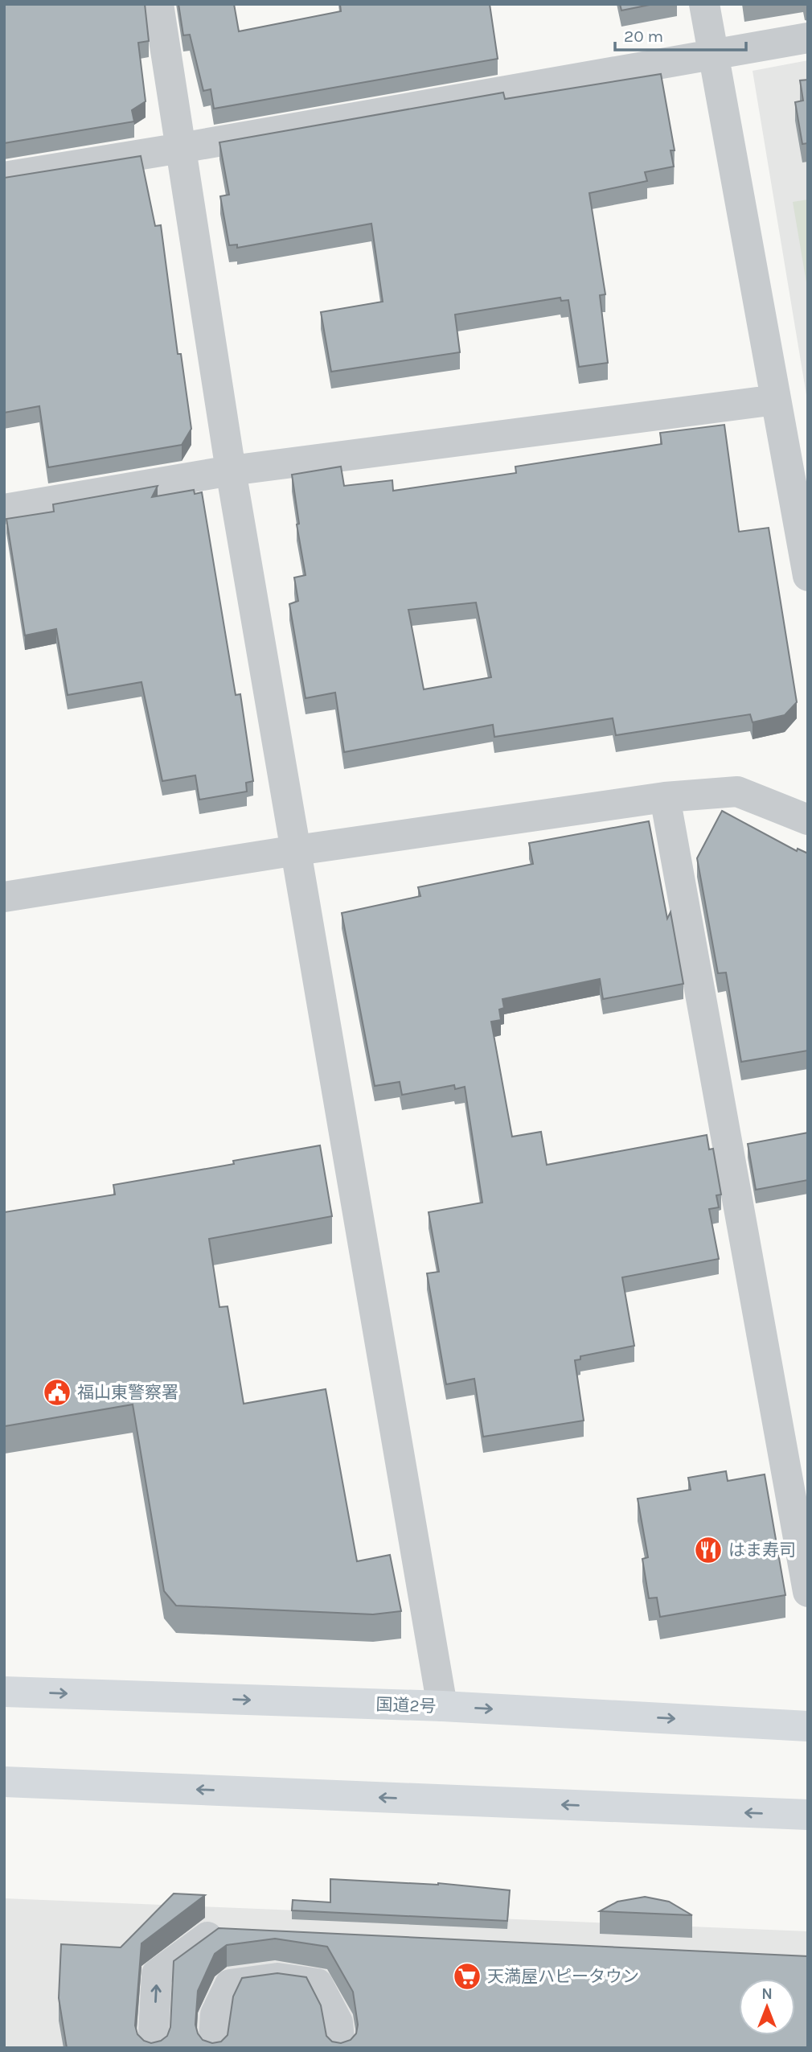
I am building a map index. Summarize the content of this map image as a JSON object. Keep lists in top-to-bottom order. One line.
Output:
{"streets":{"highway":["国道2号"]},"places":{"public building":["福山東警察署"],"restaurant":["はま寿司"],"supermarket":["天満屋ハピータウン"]},"scale_bar":"20 m","north":"top"}
